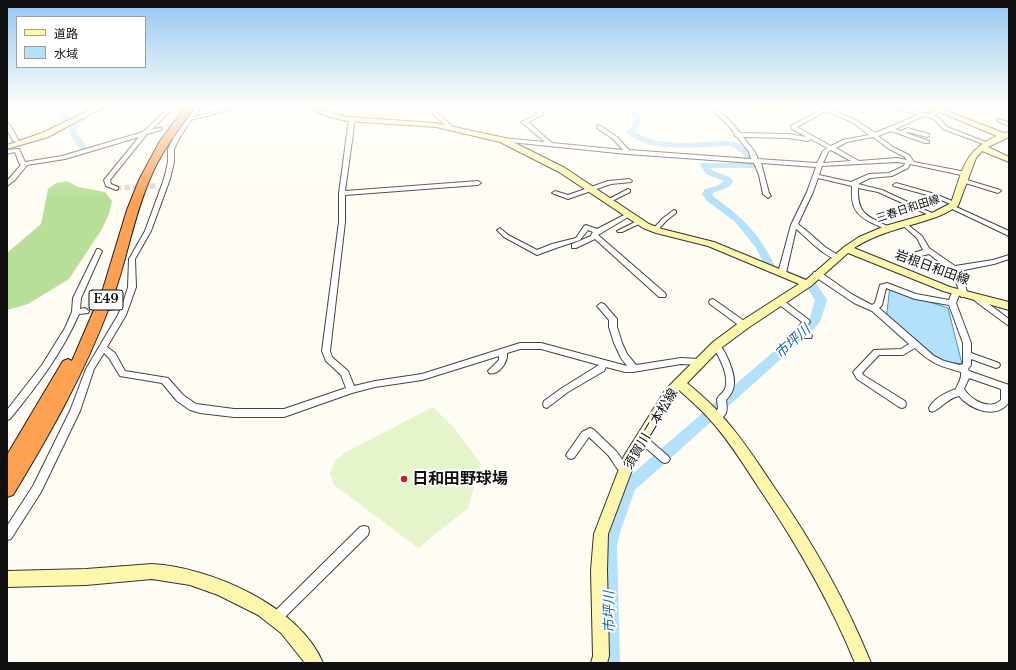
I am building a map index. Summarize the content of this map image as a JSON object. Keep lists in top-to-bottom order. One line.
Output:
{"streets":{"highway":["E49"],"street":["三春日和田線","岩根日和田線","須賀川二本松線"]},"crossings":[["三春日和田線","岩根日和田線"],["三春日和田線","須賀川二本松線"],["岩根日和田線","須賀川二本松線"]],"water":["市坪川"],"places":["日和田野球場"],"legend":["道路","水域"]}
